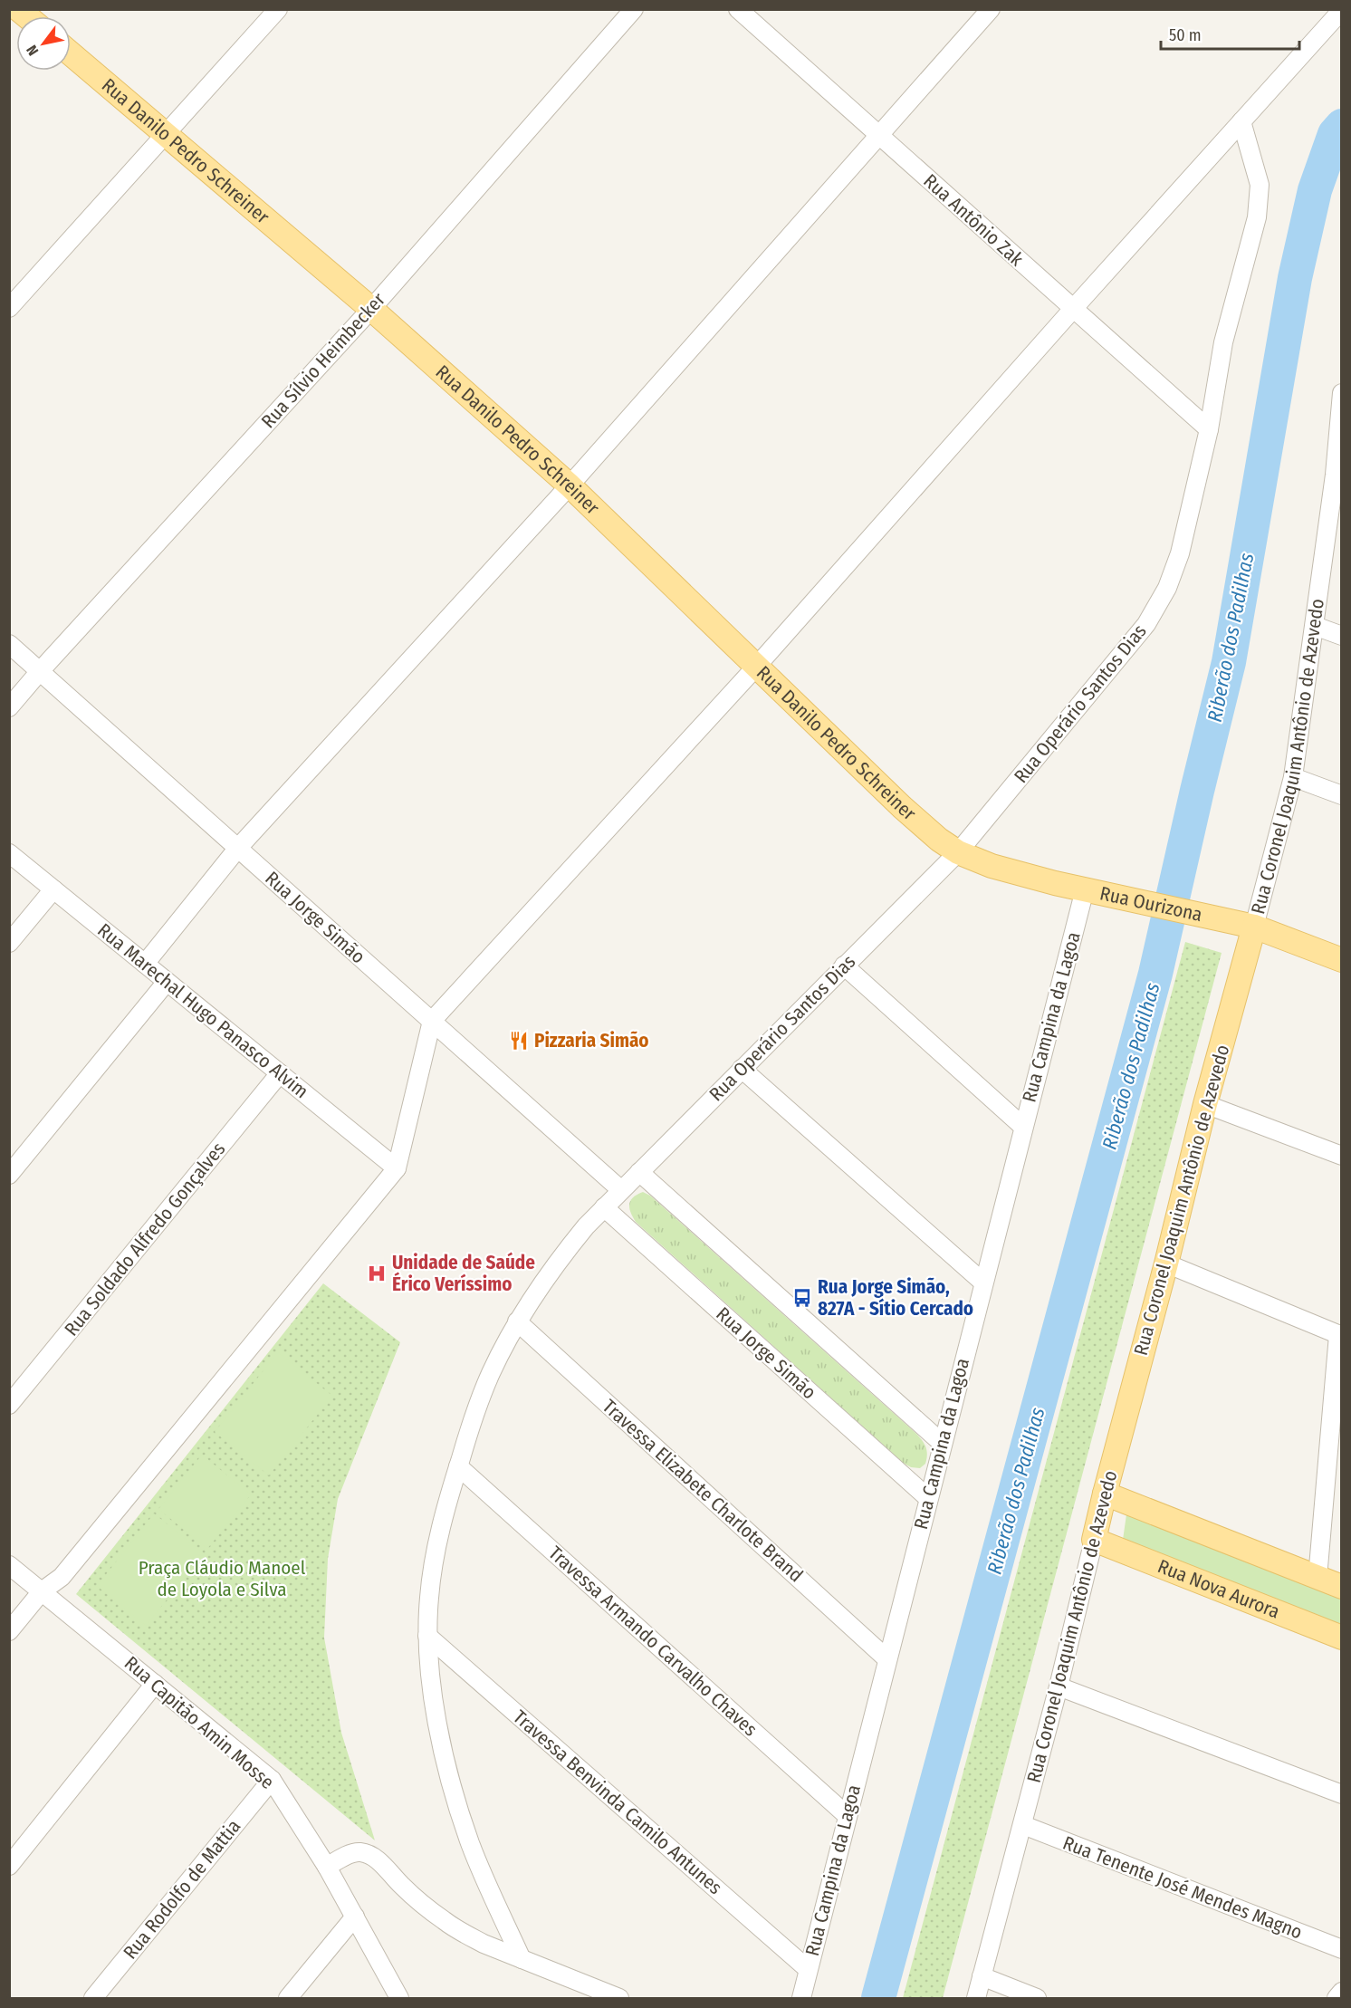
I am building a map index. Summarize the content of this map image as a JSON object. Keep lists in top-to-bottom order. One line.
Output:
{"streets":{"main road":["Rua Danilo Pedro Schreiner","Rua Coronel Joaquim Antônio de Azevedo","Rua Ourizona","Rua Nova Aurora"],"street":["Rua Antônio Zak","Rua Sílvio Heimbecker","Rua Operário Santos Dias","Rua Jorge Simão","Rua Marechal Hugo Panasco Alvim","Rua Campina da Lagoa","Rua Soldado Alfredo Gonçalves","Travessa Elizabete Charlote Brand","Travessa Armando Carvalho Chaves","Rua Capitão Amin Mosse","Travessa Benvinda Camilo Antunes","Rua Tenente José Mendes Magno","Rua Rodolfo de Mattia"]},"crossings":[["Rua Danilo Pedro Schreiner","Rua Sílvio Heimbecker"],["Rua Danilo Pedro Schreiner","Rua Operário Santos Dias"],["Rua Danilo Pedro Schreiner","Rua Ourizona"],["Rua Antônio Zak","Rua Operário Santos Dias"],["Rua Sílvio Heimbecker","Rua Jorge Simão"],["Rua Operário Santos Dias","Rua Ourizona"],["Rua Operário Santos Dias","Rua Jorge Simão"],["Rua Operário Santos Dias","Travessa Elizabete Charlote Brand"],["Rua Operário Santos Dias","Travessa Armando Carvalho Chaves"],["Rua Operário Santos Dias","Travessa Benvinda Camilo Antunes"],["Rua Coronel Joaquim Antônio de Azevedo","Rua Ourizona"],["Rua Coronel Joaquim Antônio de Azevedo","Rua Nova Aurora"],["Rua Coronel Joaquim Antônio de Azevedo","Rua Tenente José Mendes Magno"],["Rua Ourizona","Rua Campina da Lagoa"],["Rua Jorge Simão","Rua Campina da Lagoa"],["Rua Marechal Hugo Panasco Alvim","Rua Soldado Alfredo Gonçalves"],["Rua Campina da Lagoa","Travessa Elizabete Charlote Brand"],["Rua Campina da Lagoa","Travessa Armando Carvalho Chaves"],["Rua Campina da Lagoa","Travessa Benvinda Camilo Antunes"],["Rua Capitão Amin Mosse","Rua Rodolfo de Mattia"]],"water":["Riberão dos Padilhas"],"parks":["Praça Cláudio Manoel de Loyola e Silva"],"places":{"restaurant":["Pizzaria Simão"],"hospital":["Unidade de Saúde Érico Veríssimo"],"bus stop":["Rua Jorge Simão, 827A - Sítio Cercado"]},"scale_bar":"50 m","north":"bottom left"}
